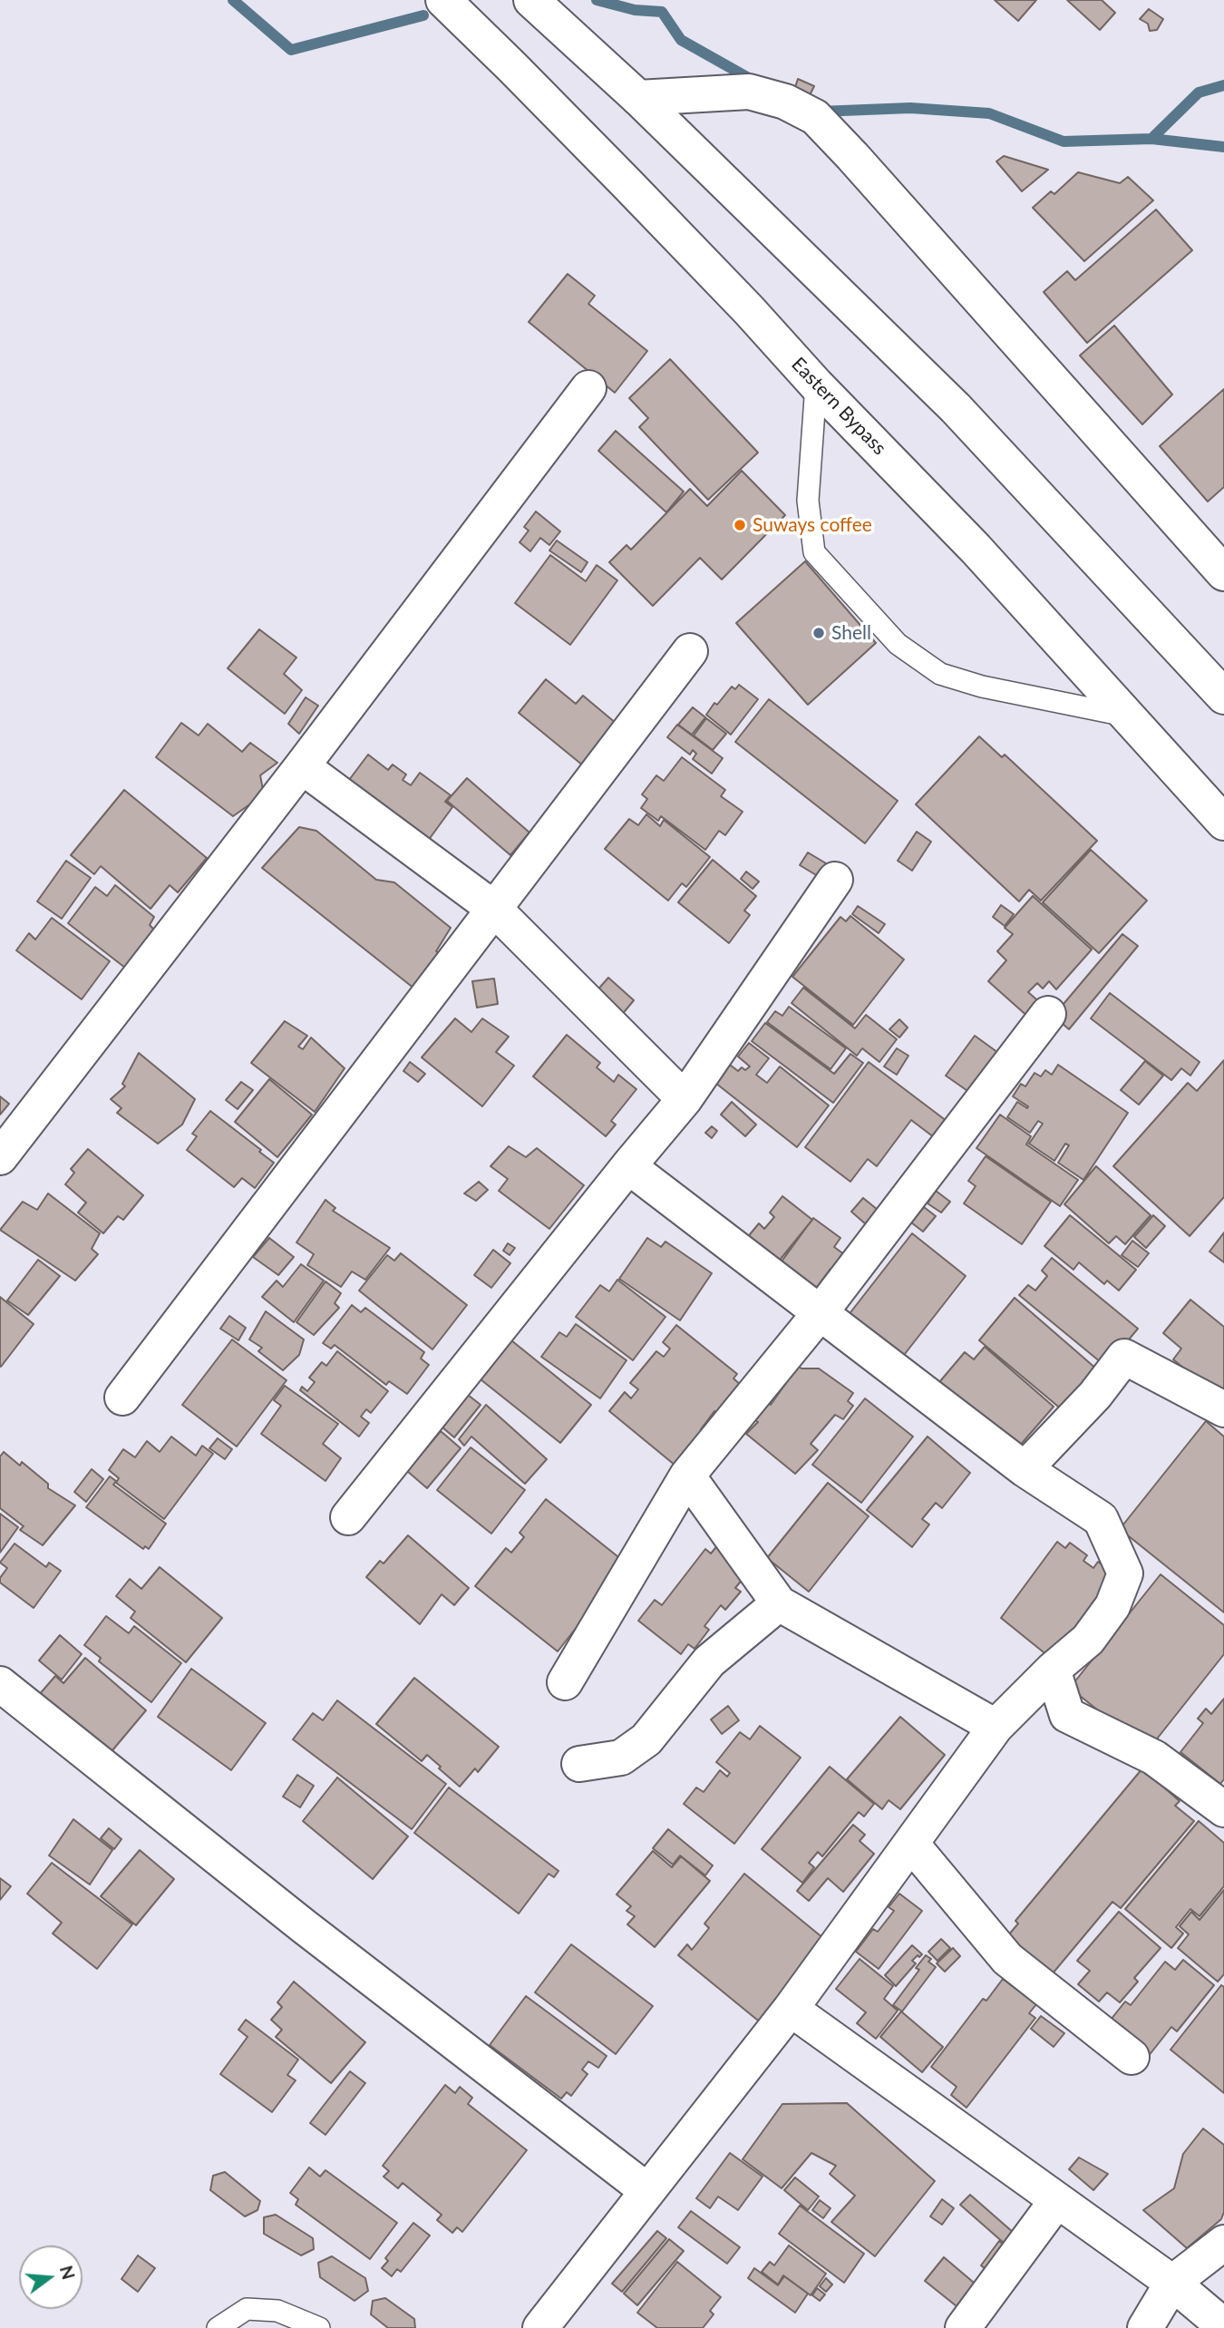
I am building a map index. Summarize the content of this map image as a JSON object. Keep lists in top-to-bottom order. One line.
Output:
{"streets":{"street":["Eastern Bypass"]},"places":["Suways coffee","Shell"],"north":"right"}
